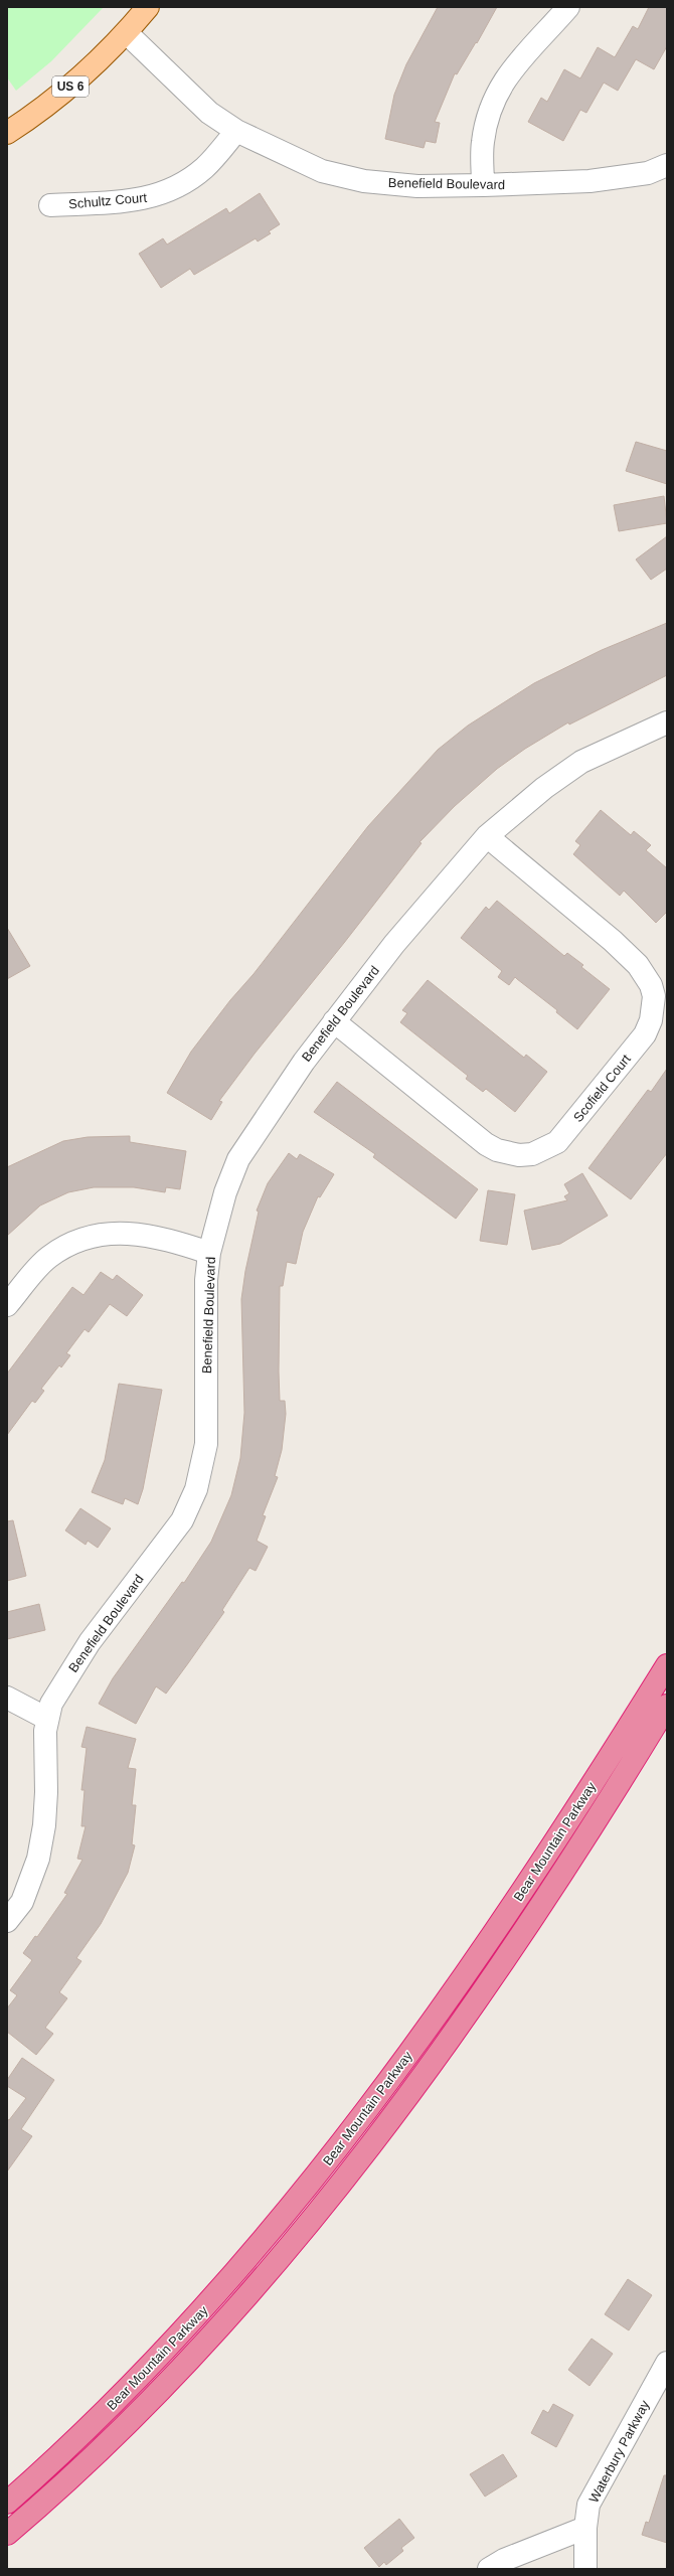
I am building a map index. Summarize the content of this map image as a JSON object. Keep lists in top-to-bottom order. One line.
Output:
{"streets":{"highway":["Bear Mountain Parkway"],"main road":["US 6"],"street":["Benefield Boulevard","Schultz Court","Scofield Court","Waterbury Parkway"]},"crossings":[["US 6","Benefield Boulevard"],["Benefield Boulevard","Schultz Court"],["Benefield Boulevard","Scofield Court"]]}
